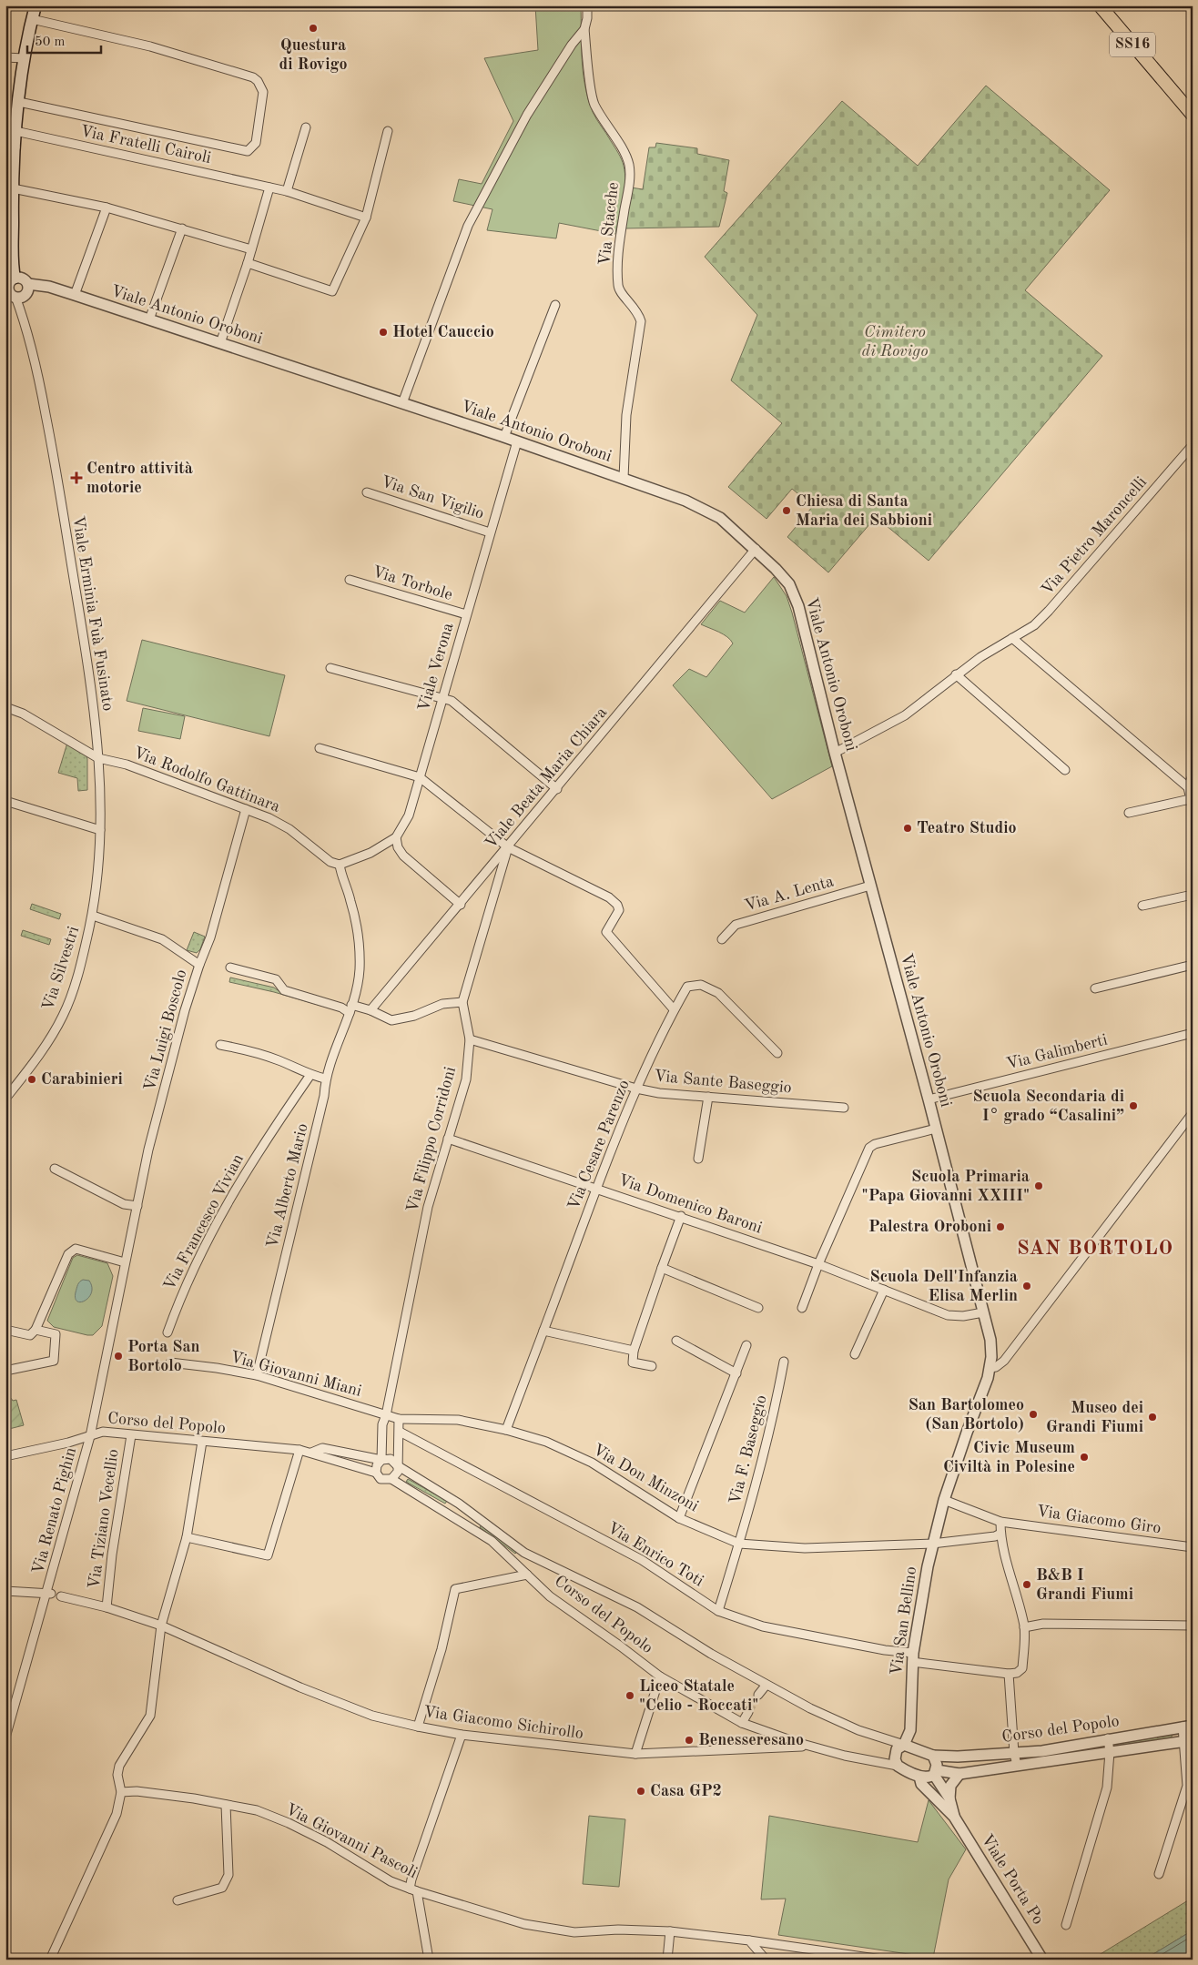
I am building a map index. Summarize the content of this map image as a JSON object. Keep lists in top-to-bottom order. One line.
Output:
{"streets":{"main road":["SS16"],"street":["Via Fratelli Cairoli","Via Stacche","Viale Antonio Oroboni","Via San Vigilio","Via Pietro Maroncelli","Via Torbole","Viale Erminia Fuà Fusinato","Viale Verona","Viale Beata Maria Chiara","Via Rodolfo Gattinara","Via A. Lenta","Via Silvestri","Via Luigi Boscolo","Via Galimberti","Via Sante Baseggio","Via Filippo Corridoni","Via Cesare Parenzo","Via Alberto Mario","Via Domenico Baroni","Via Francesco Vivian","Via Giovanni Miani","Corso del Popolo","Via F. Baseggio","Via Don Minzoni","Via Renato Pighin","Via Tiziano Vecellio","Via Giacomo Giro","Via Enrico Toti","Via San Bellino","Via Giacomo Sichirollo","Via Giovanni Pascoli","Viale Porta Po"]},"crossings":[["Via Stacche","Viale Antonio Oroboni"],["Viale Antonio Oroboni","Via Pietro Maroncelli"],["Viale Antonio Oroboni","Viale Erminia Fuà Fusinato"],["Viale Antonio Oroboni","Viale Verona"],["Viale Antonio Oroboni","Viale Beata Maria Chiara"],["Viale Antonio Oroboni","Via A. Lenta"],["Viale Antonio Oroboni","Via Galimberti"],["Viale Antonio Oroboni","Via Domenico Baroni"],["Viale Antonio Oroboni","Via Don Minzoni"],["Viale Antonio Oroboni","Via Giacomo Giro"],["Viale Antonio Oroboni","Via San Bellino"],["Via San Vigilio","Viale Verona"],["Via Torbole","Viale Verona"],["Viale Erminia Fuà Fusinato","Via Rodolfo Gattinara"],["Viale Erminia Fuà Fusinato","Via Silvestri"],["Viale Verona","Via Rodolfo Gattinara"],["Viale Beata Maria Chiara","Via Filippo Corridoni"],["Via Rodolfo Gattinara","Via Luigi Boscolo"],["Via Luigi Boscolo","Via Renato Pighin"],["Via Sante Baseggio","Via Filippo Corridoni"],["Via Sante Baseggio","Via Cesare Parenzo"],["Via Filippo Corridoni","Via Domenico Baroni"],["Via Filippo Corridoni","Via Giovanni Miani"],["Via Filippo Corridoni","Corso del Popolo"],["Via Cesare Parenzo","Via Domenico Baroni"],["Via Cesare Parenzo","Via Don Minzoni"],["Via Alberto Mario","Via Giovanni Miani"],["Via Giovanni Miani","Via Don Minzoni"],["Corso del Popolo","Via Renato Pighin"],["Corso del Popolo","Via Tiziano Vecellio"],["Corso del Popolo","Via San Bellino"],["Corso del Popolo","Via Giacomo Sichirollo"],["Corso del Popolo","Viale Porta Po"],["Via F. Baseggio","Via Don Minzoni"],["Via F. Baseggio","Via Enrico Toti"],["Via Don Minzoni","Via San Bellino"],["Via Tiziano Vecellio","Via Giacomo Sichirollo"],["Via Enrico Toti","Via San Bellino"]],"districts":["SAN BORTOLO"],"parks":["Cimitero di Rovigo"],"places":{"other":["Questura di Rovigo","Hotel Cauccio","Chiesa di Santa Maria dei Sabbioni","Teatro Studio","Carabinieri","Scuola Secondaria di I° grado “Casalini”","Scuola Primaria \"Papa Giovanni XXIII\"","Palestra Oroboni","Scuola Dell'Infanzia Elisa Merlin","Porta San Bortolo","San Bartolomeo (San Bortolo)","Museo dei Grandi Fiumi","Civic Museum Civiltà in Polesine","B&B I Grandi Fiumi","Liceo Statale \"Celio - Roccati\"","Benesseresano","Casa GP2"],"health":["Centro attività motorie"]},"scale_bar":"50 m"}
